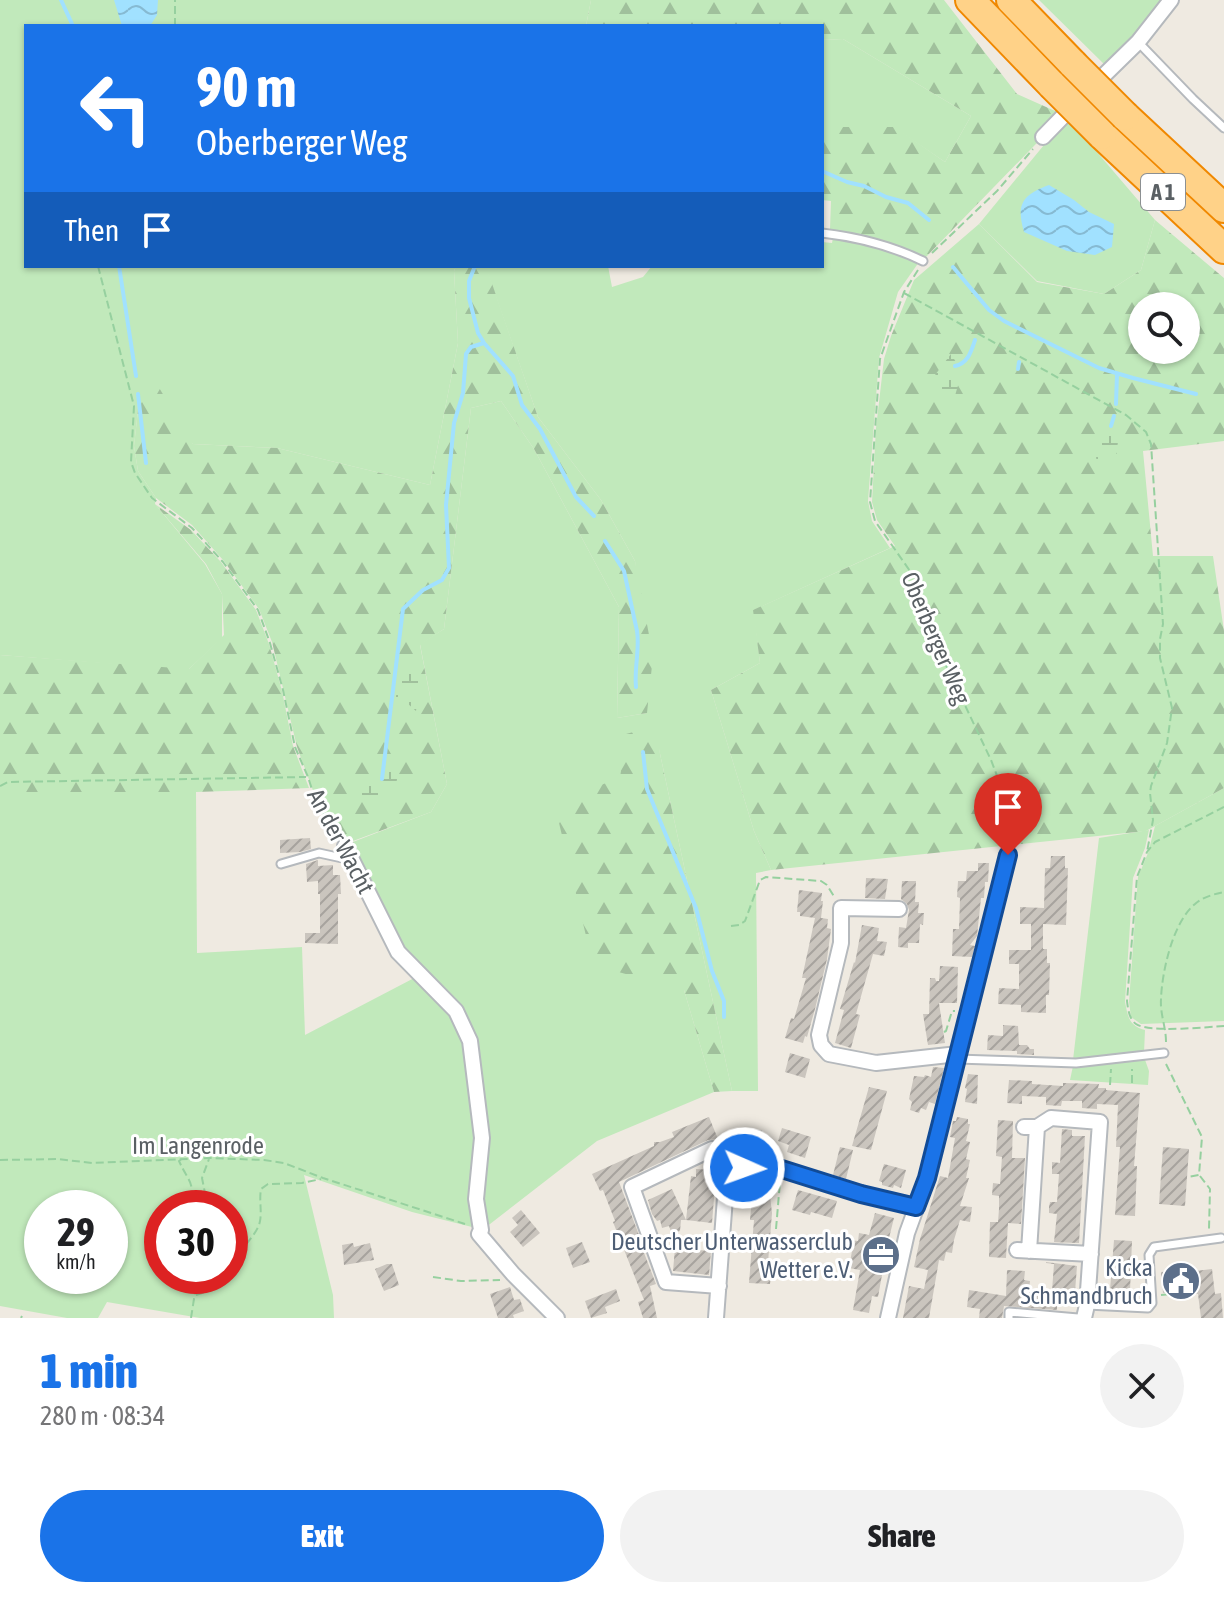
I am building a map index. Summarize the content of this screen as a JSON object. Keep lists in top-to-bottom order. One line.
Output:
{"streets":{"highway":["A 1"],"street":["An der Wacht"],"path":["Oberberger Weg","Im Langenrode"]},"crossings":[["An der Wacht","Im Langenrode"]],"places":{"office":["Deutscher Unterwasserclub Wetter e.V."],"public building":["Kicka Schmandbruch"]},"page":{"turn":["90 m","Oberberger Weg"],"then":"Then","speed":"29 km/h","limit":"30","heading":["1 min","280 m · 08:34"],"buttons":["Exit","Share"]}}
